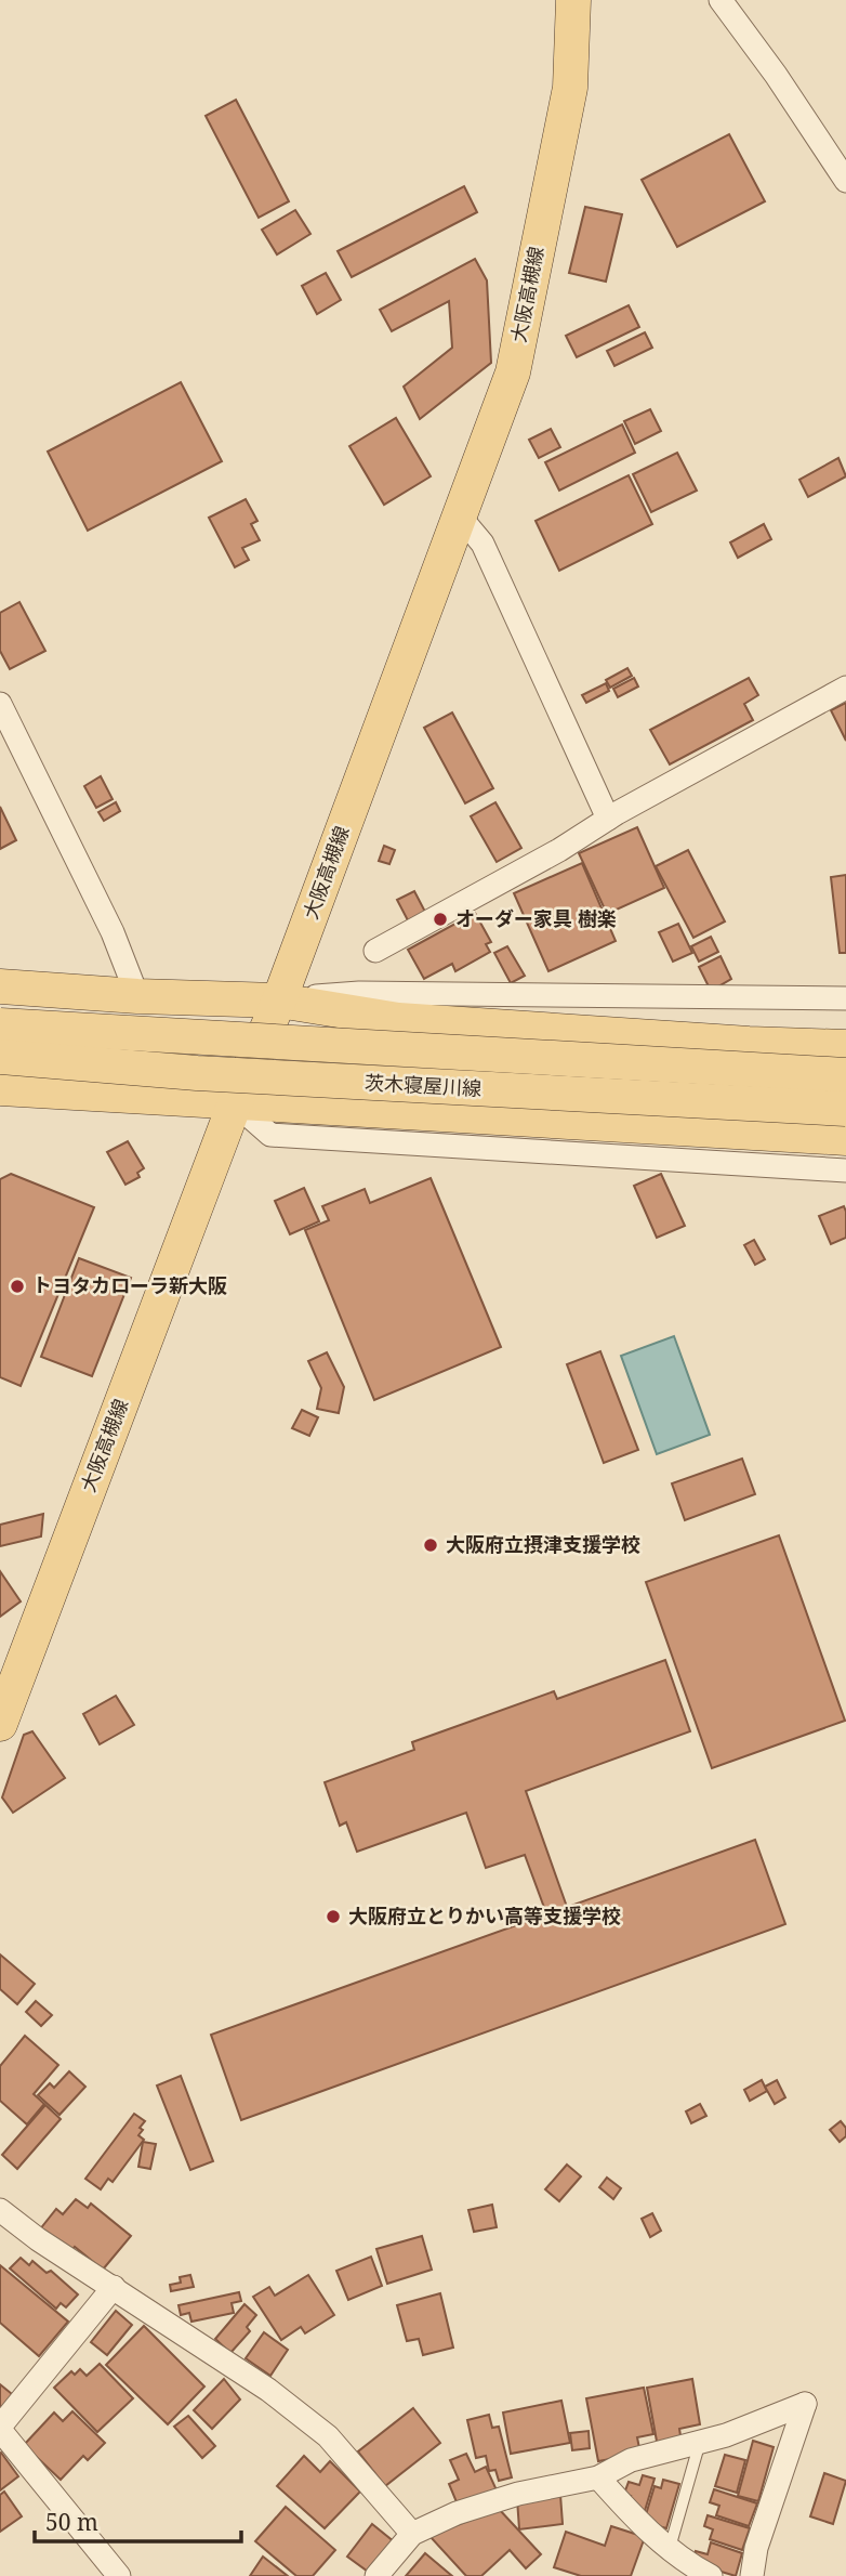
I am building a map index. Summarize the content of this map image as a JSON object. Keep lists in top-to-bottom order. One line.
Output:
{"streets":{"main road":["大阪高槻線","茨木寝屋川線"]},"places":["オーダー家具 樹楽","トヨタカローラ新大阪","大阪府立摂津支援学校","大阪府立とりかい高等支援学校"],"scale_bar":"50 m"}
